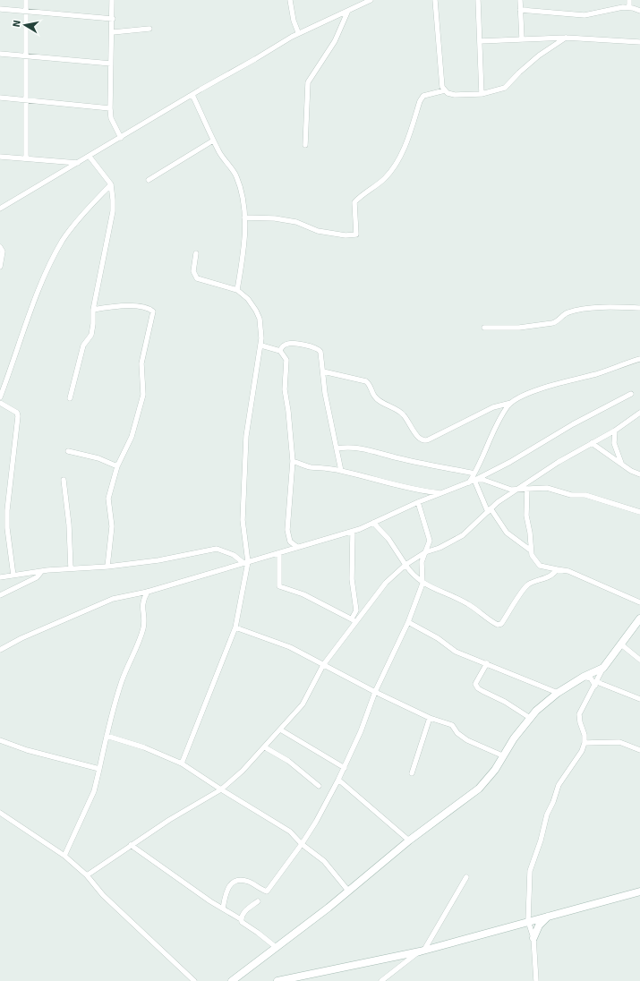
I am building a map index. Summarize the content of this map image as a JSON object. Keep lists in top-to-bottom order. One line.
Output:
{"north":"left"}
